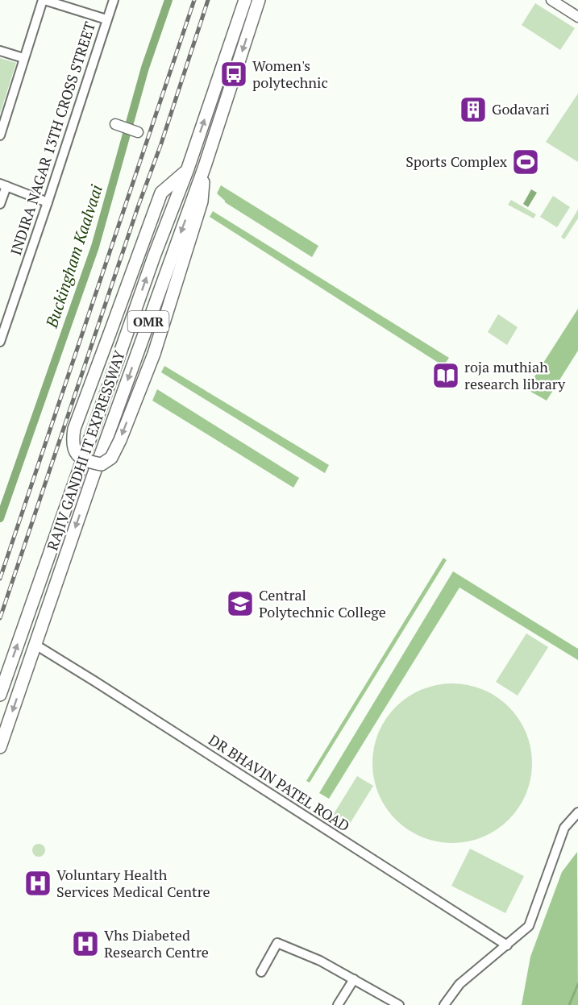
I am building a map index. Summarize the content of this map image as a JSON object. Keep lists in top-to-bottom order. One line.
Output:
{"streets":{"main road":["OMR","RAJIV GANDHI IT EXPRESSWAY"],"street":["INDIRA NAGAR 13TH CROSS STREET","DR BHAVIN PATEL ROAD"]},"crossings":[["RAJIV GANDHI IT EXPRESSWAY","DR BHAVIN PATEL ROAD"]],"water":["Buckingham Kaalvaai"],"places":{"bus stop":["Women's polytechnic"],"building":["Godavari"],"sports":["Sports Complex"],"library":["roja muthiah research library"],"school or university":["Central Polytechnic College"],"hospital":["Voluntary Health Services Medical Centre","Vhs Diabeted Research Centre"]}}
